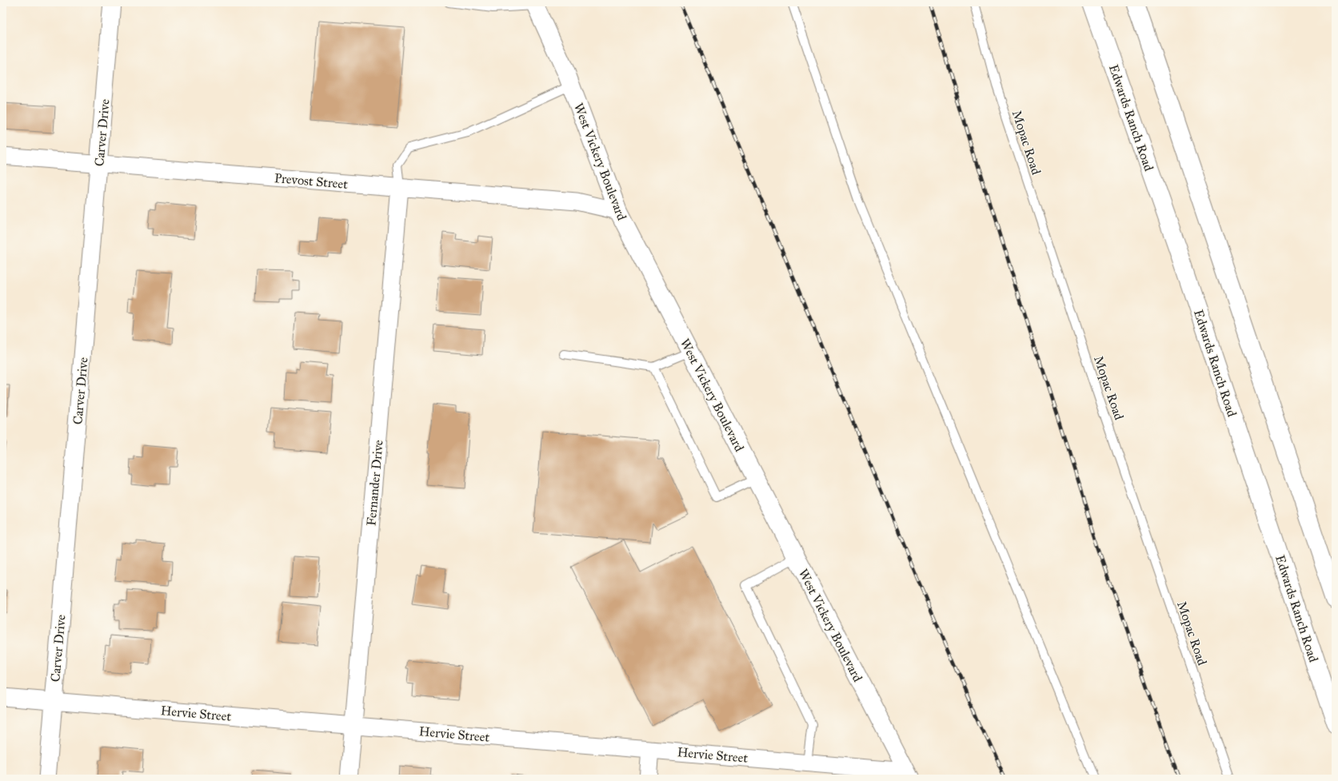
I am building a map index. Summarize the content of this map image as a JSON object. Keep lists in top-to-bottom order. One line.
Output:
{"streets":{"street":["Edwards Ranch Road","Carver Drive","West Vickery Boulevard","Prevost Street","Fernander Drive","Hervie Street"],"lane":["Mopac Road"]},"crossings":[["Carver Drive","Prevost Street"],["Carver Drive","Hervie Street"],["West Vickery Boulevard","Prevost Street"],["West Vickery Boulevard","Hervie Street"],["Prevost Street","Fernander Drive"],["Fernander Drive","Hervie Street"]]}
